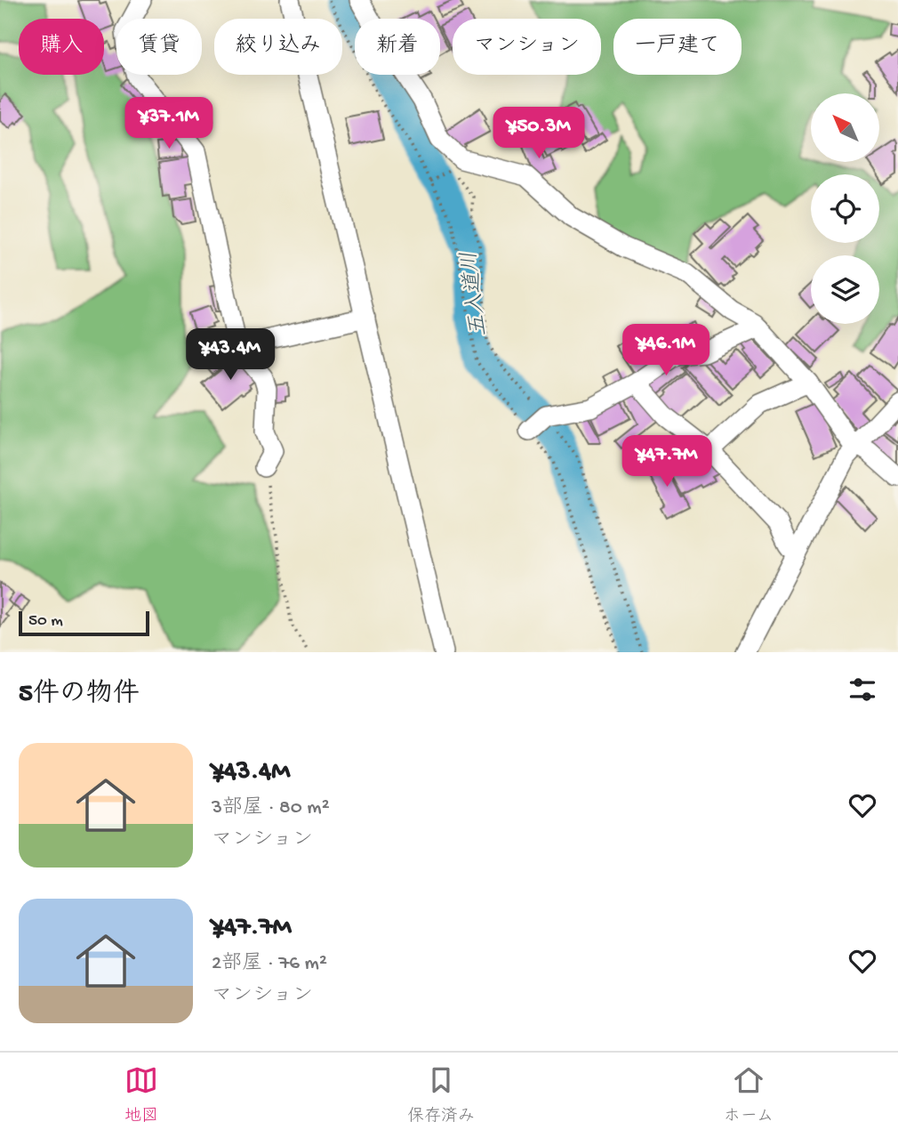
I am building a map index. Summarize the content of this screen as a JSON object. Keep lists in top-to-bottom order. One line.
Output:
{"water":["五入道川"],"scale_bar":"50 m","north":"top left","page":{"chip":["購入","賃貸","絞り込み","新着","マンション","一戸建て"],"price":["¥37.1M","¥50.3M","¥46.1M","¥43.4M","¥47.7M"],"scale":"50 m","heading":"5件の物件","list":[{"name":"¥43.4M","note":"3部屋 · 80 m² · マンション"},{"name":"¥47.7M","note":"2部屋 · 76 m² · マンション"}],"tabs":["地図","保存済み","ホーム"]}}
